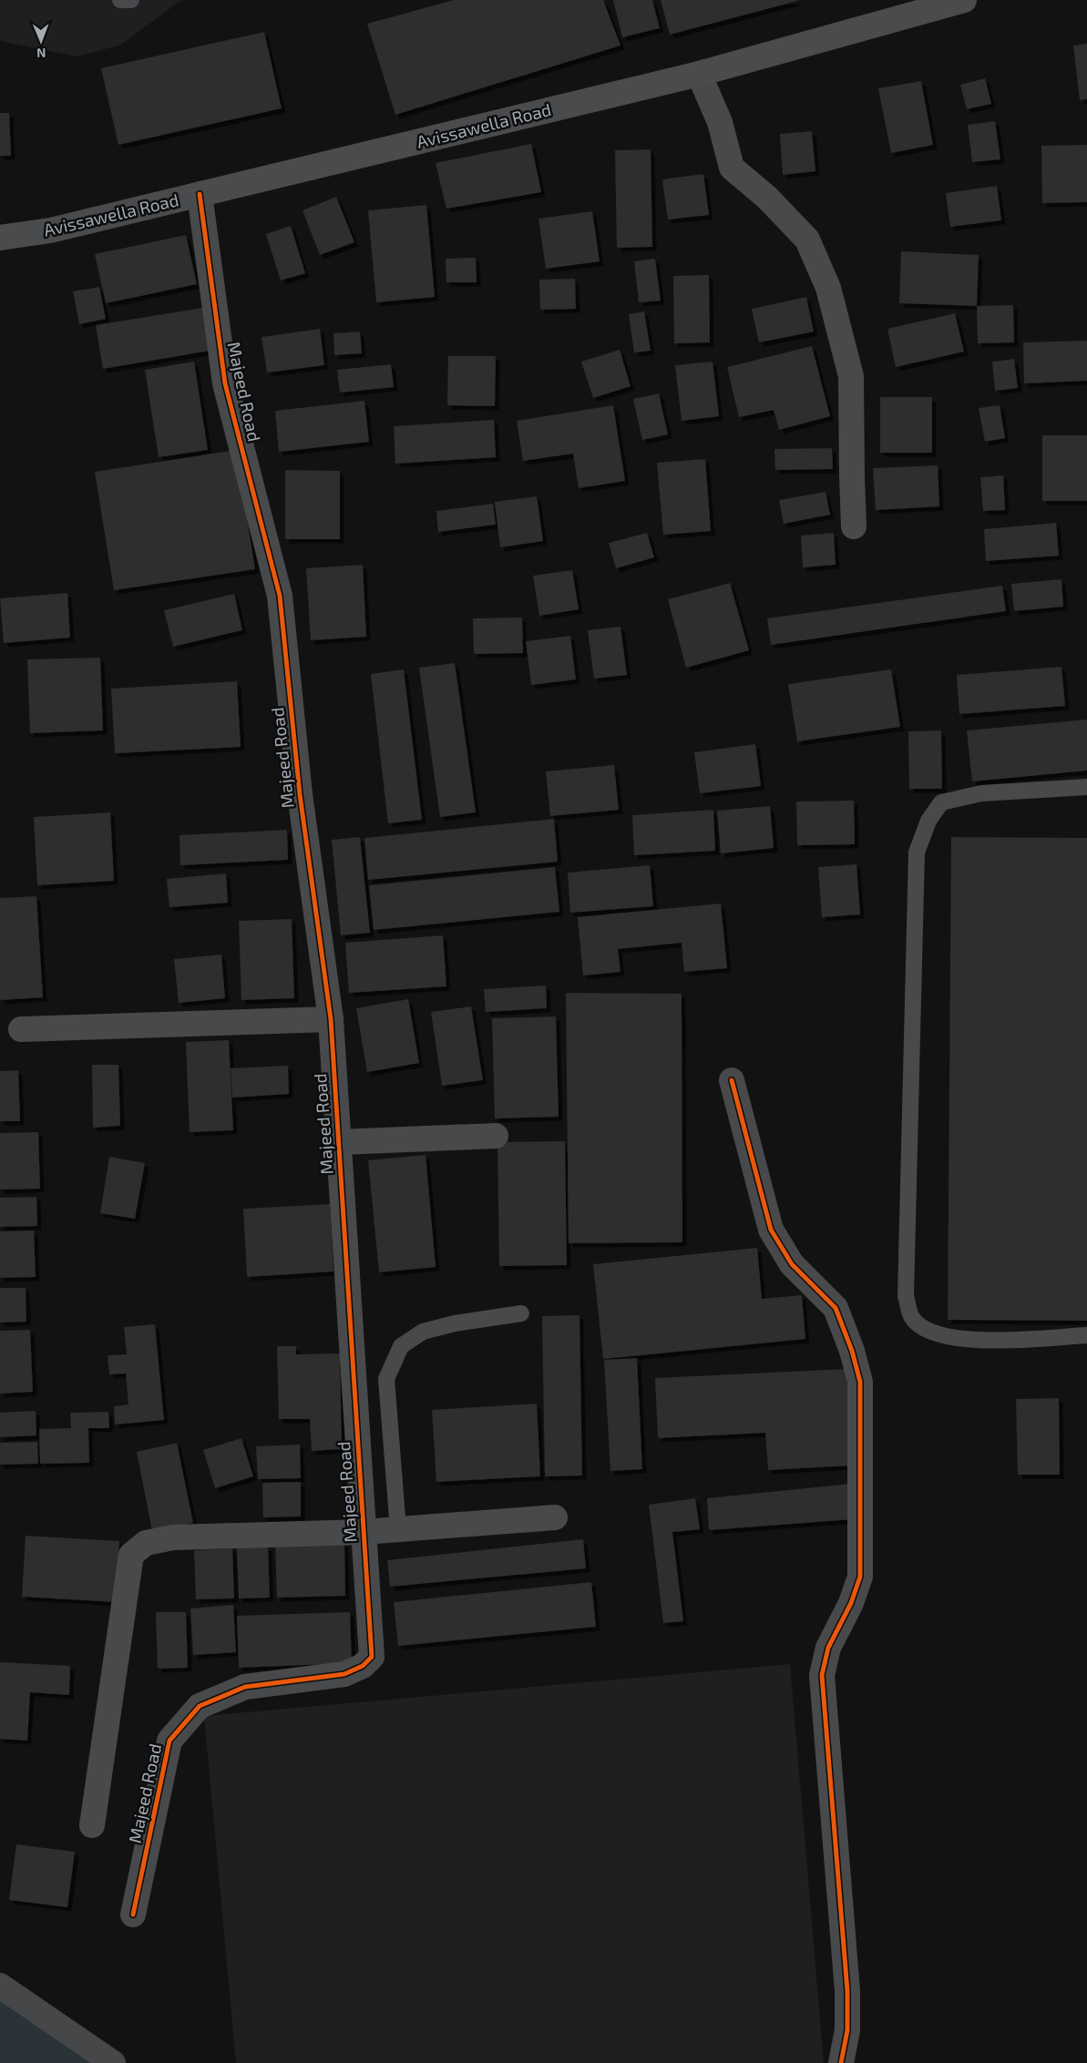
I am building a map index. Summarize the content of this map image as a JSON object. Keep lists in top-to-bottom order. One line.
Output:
{"streets":{"main road":["Avissawella Road"],"street":["Majeed Road"]},"crossings":[["Avissawella Road","Majeed Road"]],"north":"bottom"}
